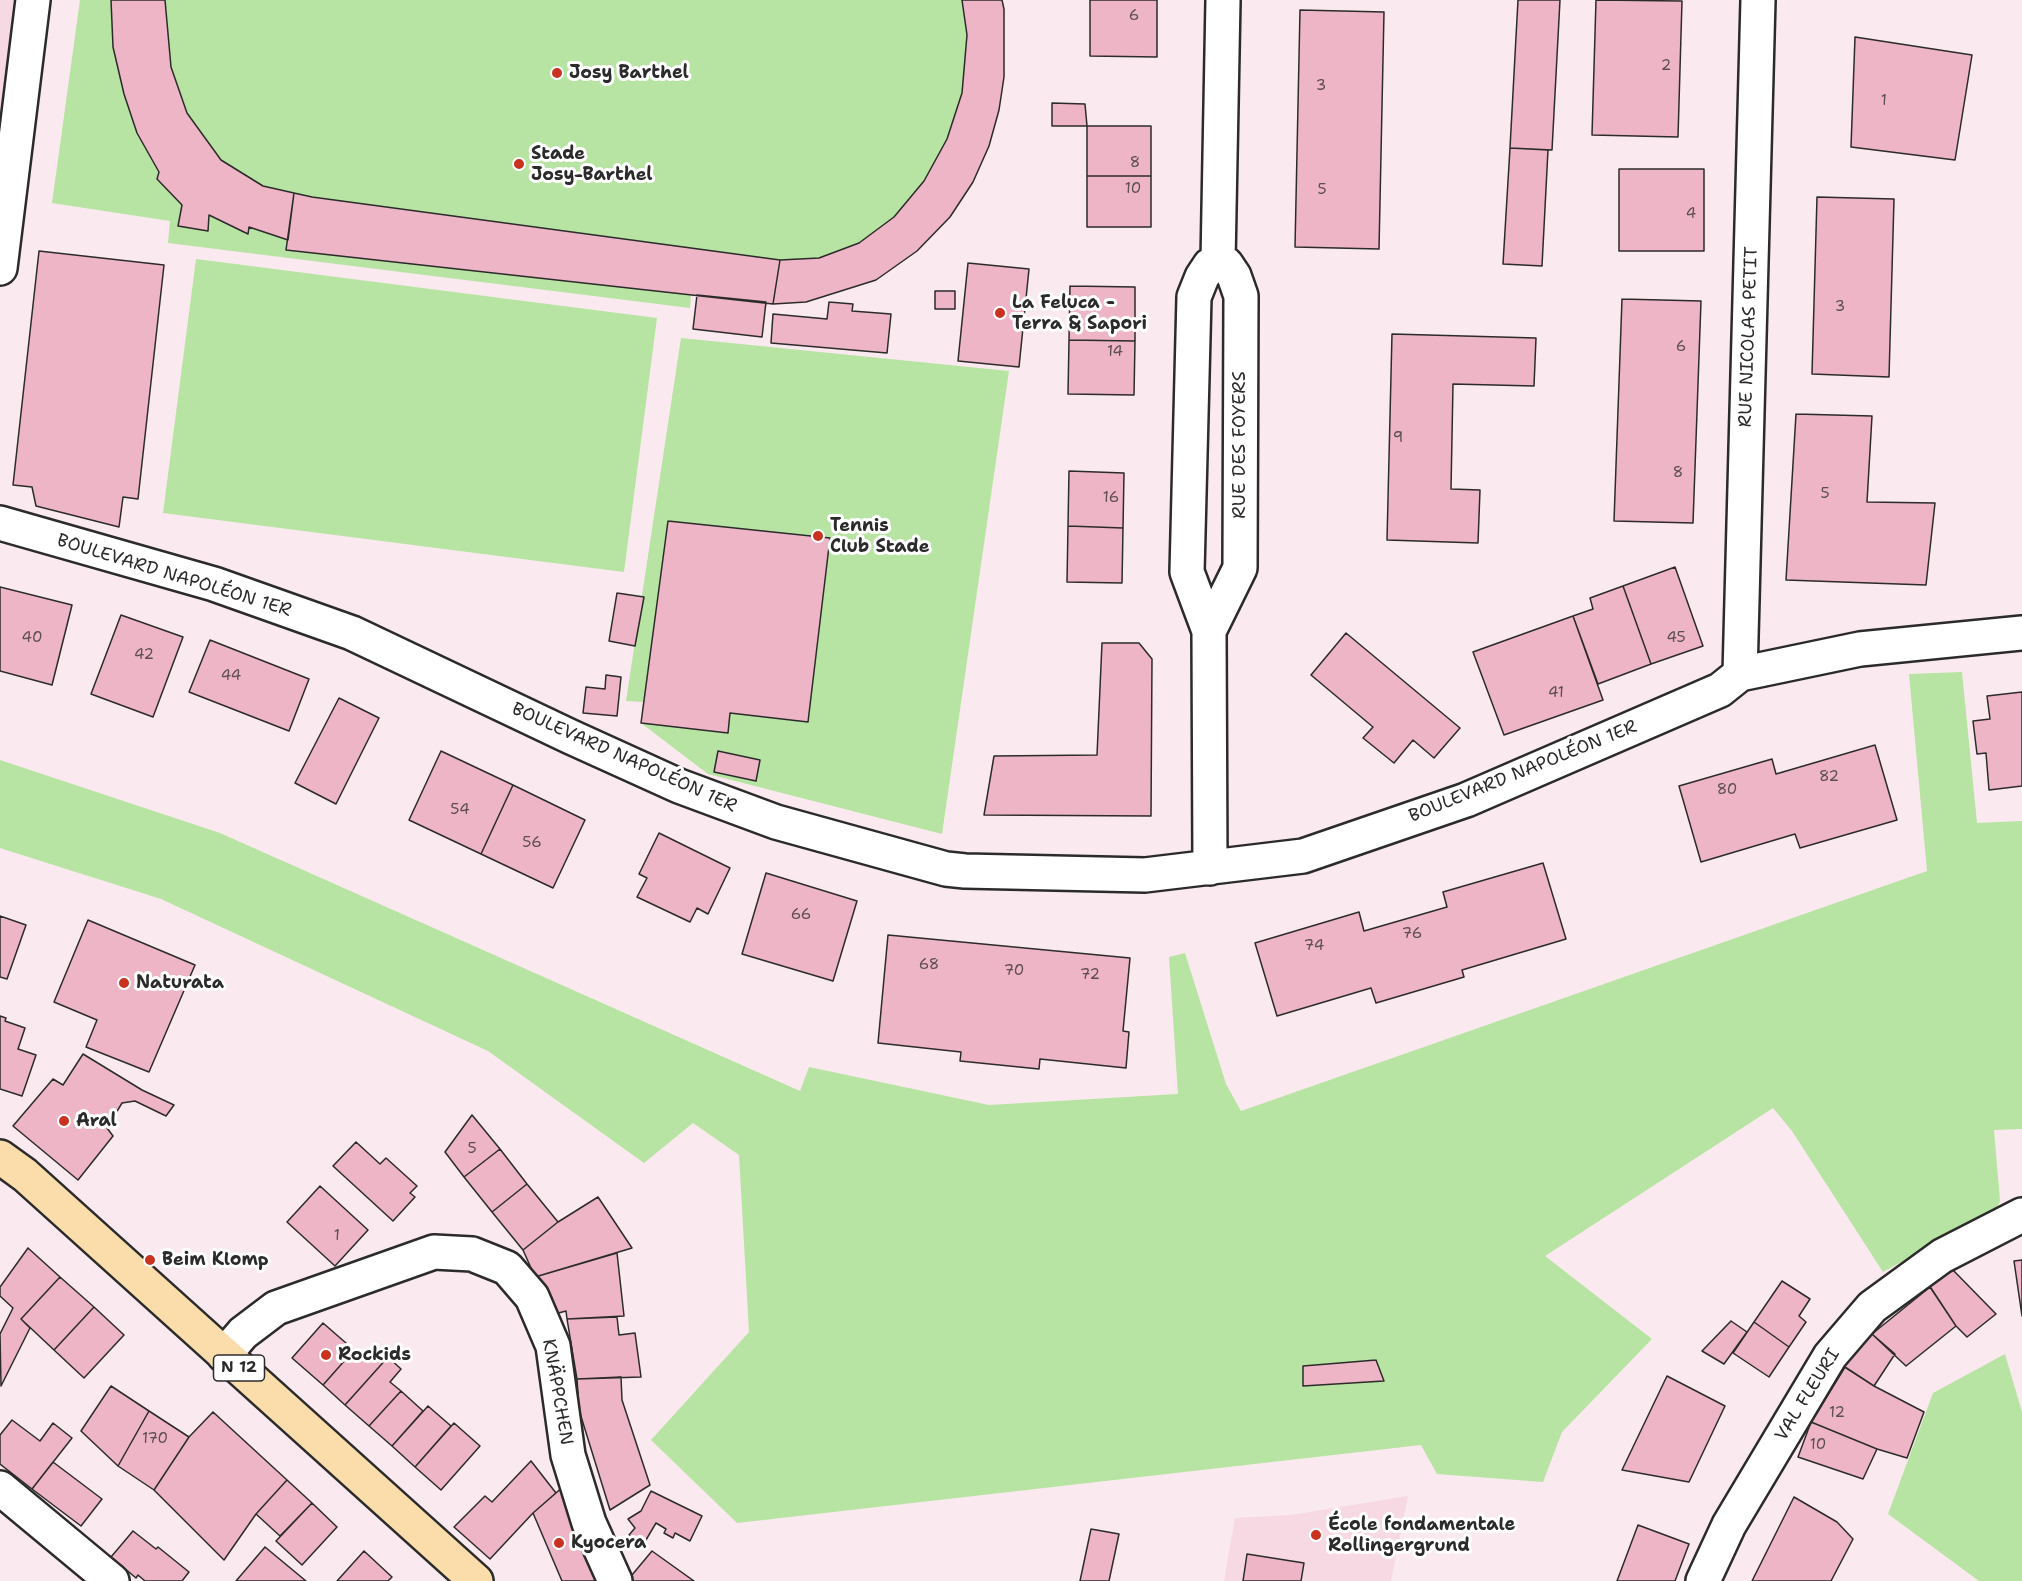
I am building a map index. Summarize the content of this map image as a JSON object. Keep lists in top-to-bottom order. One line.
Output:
{"streets":{"main road":["N 12"],"street":["RUE NICOLAS PETIT","RUE DES FOYERS","BOULEVARD NAPOLÉON 1ER","KNÄPPCHEN","VAL FLEURI"]},"crossings":[["RUE NICOLAS PETIT","BOULEVARD NAPOLÉON 1ER"],["RUE DES FOYERS","BOULEVARD NAPOLÉON 1ER"],["N 12","KNÄPPCHEN"]],"places":["Josy Barthel","Stade Josy-Barthel","La Feluca - Terra & Sapori","Tennis Club Stade","Naturata","Aral","Beim Klomp","Rockids","École fondamentale Rollingergrund","Kyocera"],"house_numbers":["6","2","3","1","8","10","5","4","3","6","14","9","8","5","16","40","45","42","44","41","82","80","54","56","66","76","74","68","70","72","5","1","12","170","10"]}
